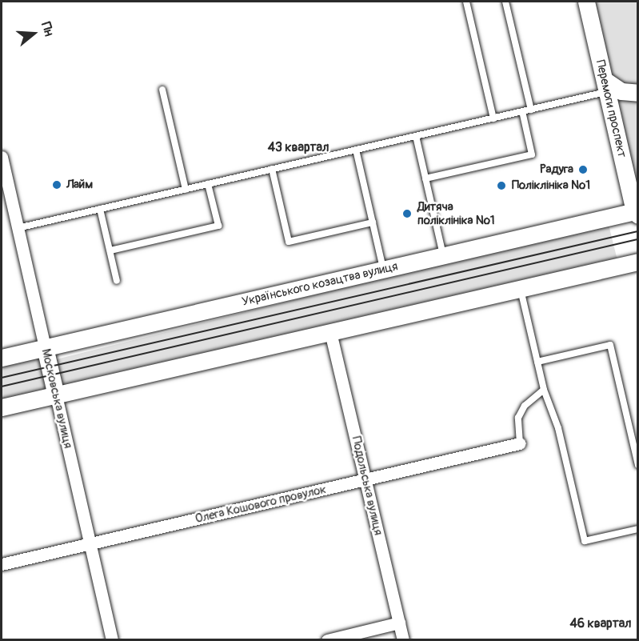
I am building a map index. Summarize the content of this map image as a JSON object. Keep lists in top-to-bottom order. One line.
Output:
{"streets":{"street":["Перемоги проспект","Українського козацтва вулиця","Московська вулиця","Подольська вулиця","Олега Кошового провулок"]},"crossings":[["Перемоги проспект","Українського козацтва вулиця"],["Українського козацтва вулиця","Московська вулиця"],["Московська вулиця","Олега Кошового провулок"],["Подольська вулиця","Олега Кошового провулок"]],"districts":["43 квартал","46 квартал"],"places":["Радуга","Лайм","Поліклініка №1","Дитяча поліклініка №1"],"north":"right"}
